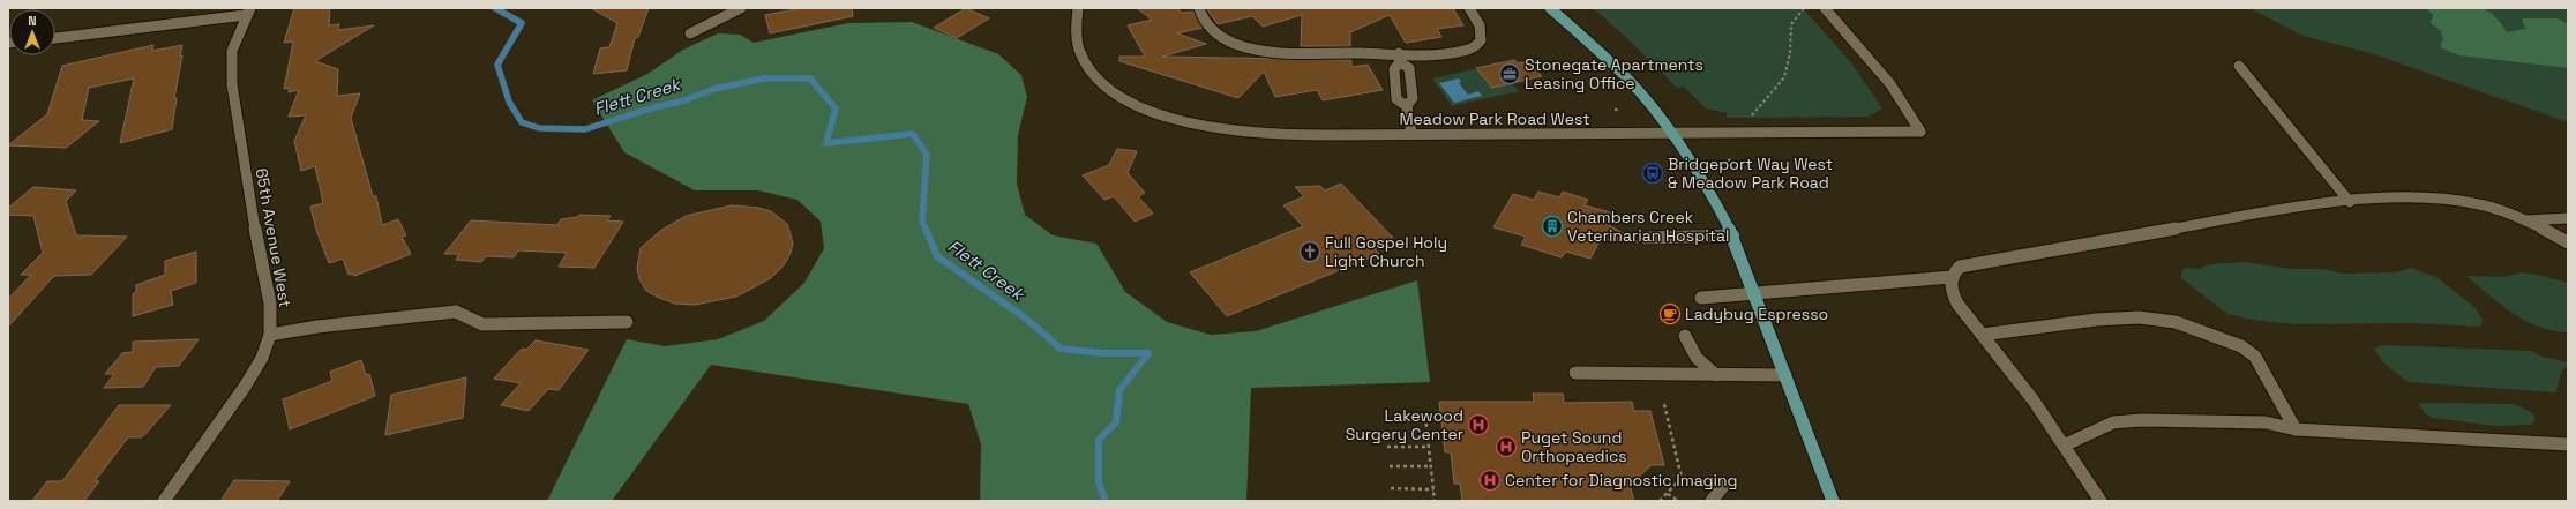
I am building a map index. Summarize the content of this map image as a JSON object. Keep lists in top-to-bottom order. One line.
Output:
{"streets":{"street":["Meadow Park Road West","65th Avenue West"]},"water":["Flett Creek"],"places":{"office":["Stonegate Apartments Leasing Office"],"bus stop":["Bridgeport Way West & Meadow Park Road"],"building":["Chambers Creek Veterinarian Hospital"],"church":["Full Gospel Holy Light Church"],"cafe":["Ladybug Espresso"],"hospital":["Lakewood Surgery Center","Puget Sound Orthopaedics","Center for Diagnostic Imaging"]},"north":"top"}
